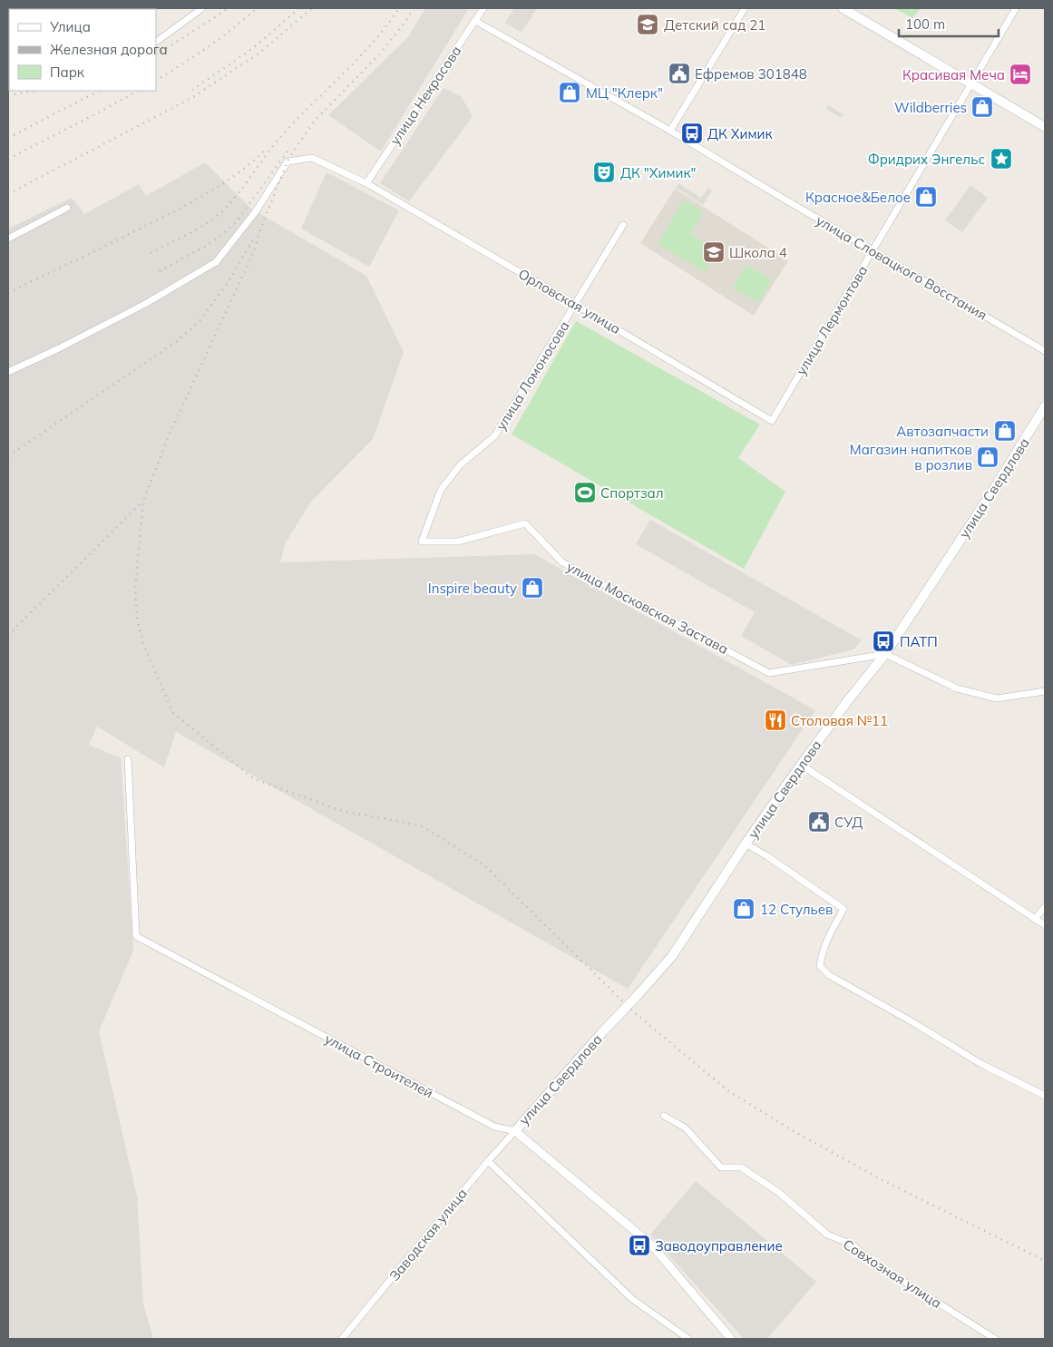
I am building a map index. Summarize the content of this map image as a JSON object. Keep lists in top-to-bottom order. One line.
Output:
{"streets":{"main road":["улица Свердлова"],"street":["улица Некрасова","улица Словацкого Восстания","Орловская улица","улица Лермонтова","улица Ломоносова","улица Московская Застава","улица Строителей","Заводская улица","Совхозная улица"]},"crossings":[["улица Некрасова","улица Словацкого Восстания"],["улица Некрасова","Орловская улица"],["улица Словацкого Восстания","улица Лермонтова"],["Орловская улица","улица Лермонтова"],["Орловская улица","улица Ломоносова"],["улица Ломоносова","улица Московская Застава"],["улица Свердлова","улица Московская Застава"],["улица Свердлова","улица Строителей"],["улица Свердлова","Заводская улица"],["улица Строителей","Заводская улица"]],"places":{"school or university":["Детский сад 21","Школа 4"],"public building":["Ефремов 301848","СУД"],"hotel":["Красивая Меча"],"shop":["МЦ \"Клерк\"","Wildberries","Красное&Белое","Автозапчасти","Магазин напитков в розлив","Inspire beauty","12 Стульев"],"bus stop":["ДК Химик","ПАТП","Заводоуправление"],"place":["Фридрих Энгельс"],"theatre":["ДК \"Химик\""],"sports":["Спортзал"],"restaurant":["Столовая №11"]},"legend":["Улица","Железная дорога","Парк"],"scale_bar":"100 m"}
